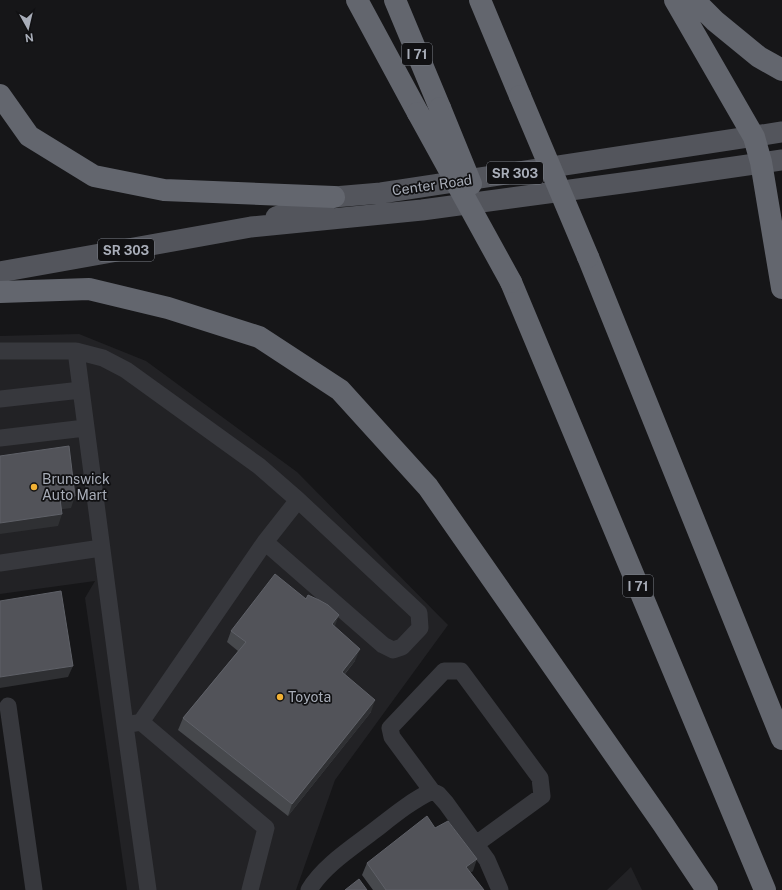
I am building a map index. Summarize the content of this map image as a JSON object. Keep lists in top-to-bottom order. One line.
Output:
{"streets":{"highway":["I 71"],"main road":["SR 303","Center Road"]},"places":["Brunswick Auto Mart","Toyota"],"north":"bottom"}
